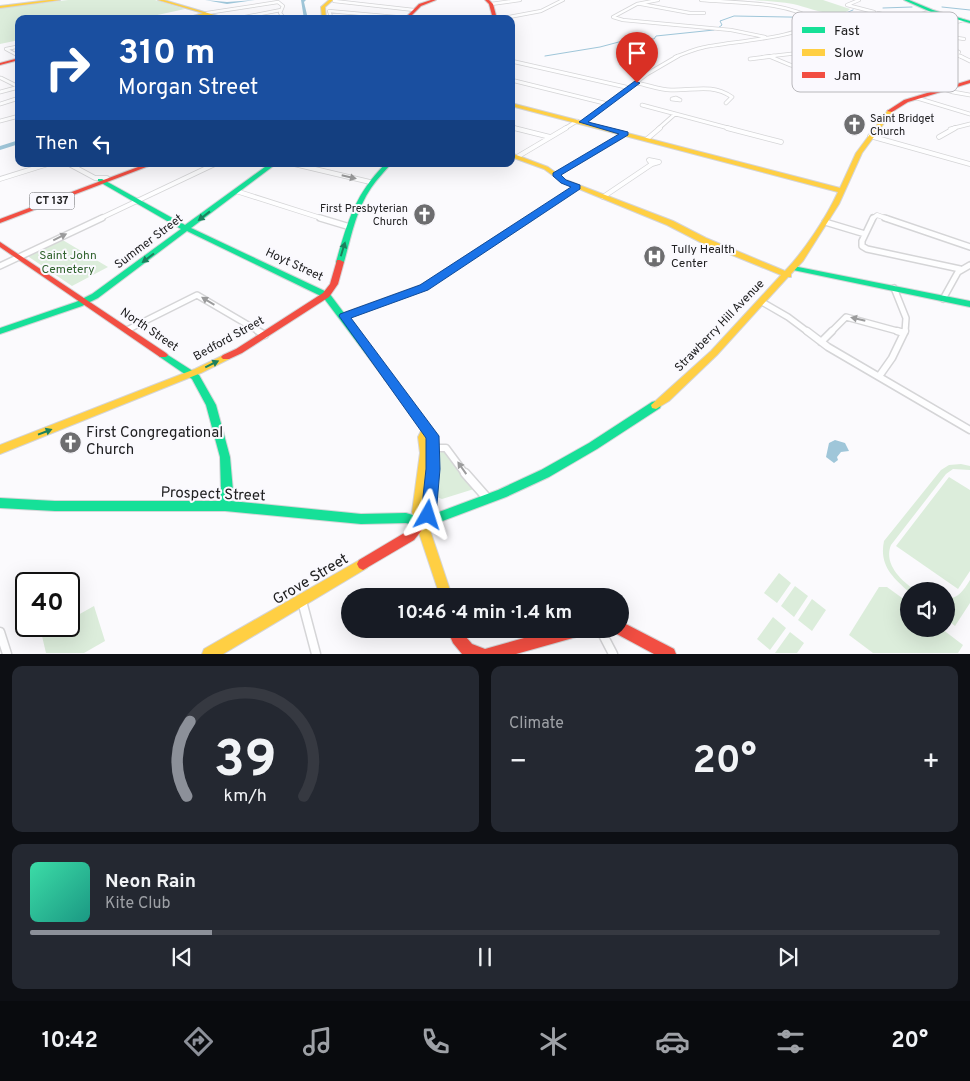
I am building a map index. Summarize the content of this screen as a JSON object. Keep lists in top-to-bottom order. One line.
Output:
{"streets":{"main road":["CT 137","Summer Street","Hoyt Street","Strawberry Hill Avenue","North Street","Bedford Street","Prospect Street","Grove Street"]},"crossings":[["CT 137","Hoyt Street"],["Summer Street","Hoyt Street"],["Summer Street","North Street"],["Hoyt Street","Strawberry Hill Avenue"],["Hoyt Street","Bedford Street"],["Hoyt Street","Prospect Street"],["Hoyt Street","Grove Street"],["Strawberry Hill Avenue","Prospect Street"],["Strawberry Hill Avenue","Grove Street"],["North Street","Bedford Street"],["North Street","Prospect Street"],["Prospect Street","Grove Street"]],"one_way":["Summer Street","Bedford Street"],"parks":["Saint John Cemetery"],"places":{"church":["Saint Bridget Church","First Presbyterian Church","First Congregational Church"],"hospital":["Tully Health Center"]},"legend":["Fast","Slow","Jam"],"page":{"turn":["310 m","Morgan Street"],"then":"Then","limit":"40","trip":"10:46 · 4 min · 1.4 km","tile":"Climate","heat":["−","20°","+"],"song":["Neon Rain","Kite Club"],"tabs":["10:42","20°"],"gauge":["39","km/h"]}}
